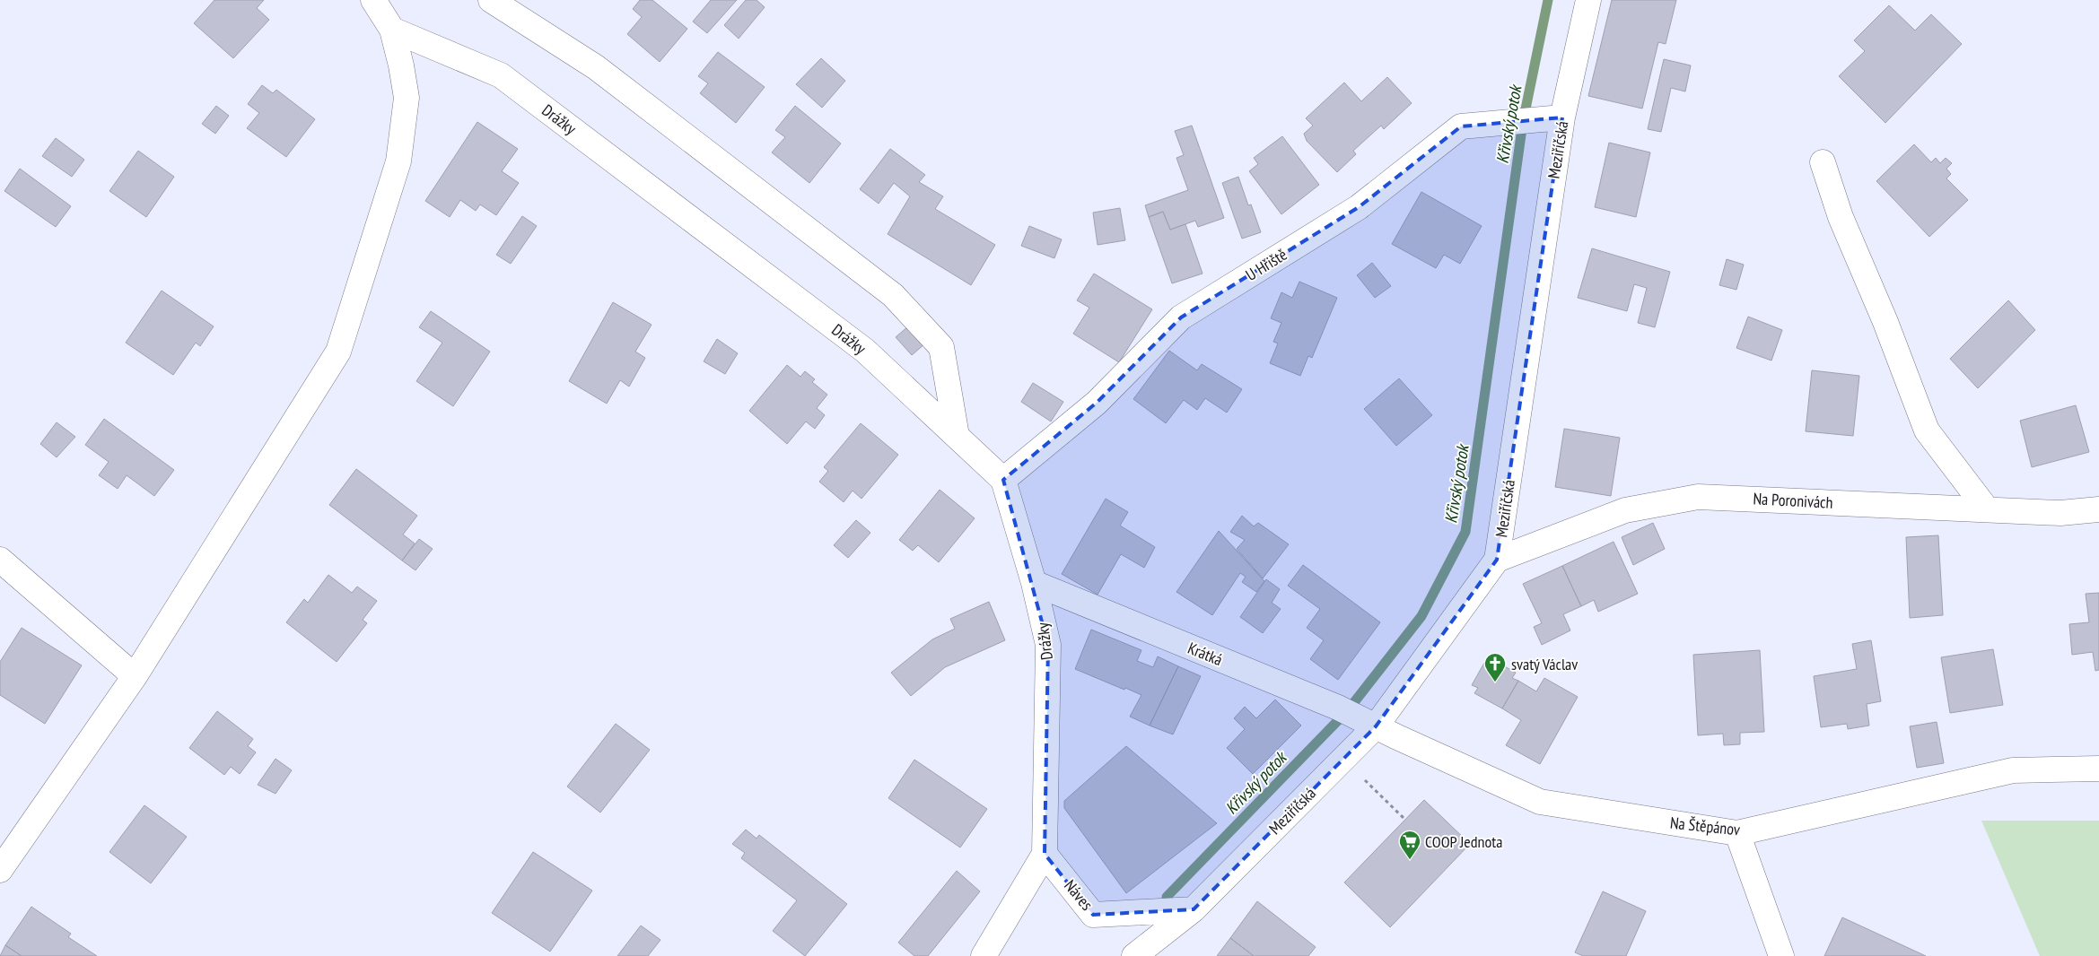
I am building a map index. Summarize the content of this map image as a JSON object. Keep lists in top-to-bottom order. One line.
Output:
{"streets":{"street":["Drážky","Meziříčská","U Hřiště","Na Poronivách","Krátká","Na Štěpánov","Náves"]},"crossings":[["Drážky","U Hřiště"],["Drážky","Krátká"],["Drážky","Náves"],["Meziříčská","U Hřiště"],["Meziříčská","Na Poronivách"],["Meziříčská","Krátká"],["Meziříčská","Na Štěpánov"],["Meziříčská","Náves"],["Krátká","Na Štěpánov"]],"water":["Křivský potok"],"places":{"church":["svatý Václav"],"supermarket":["COOP Jednota"]}}
